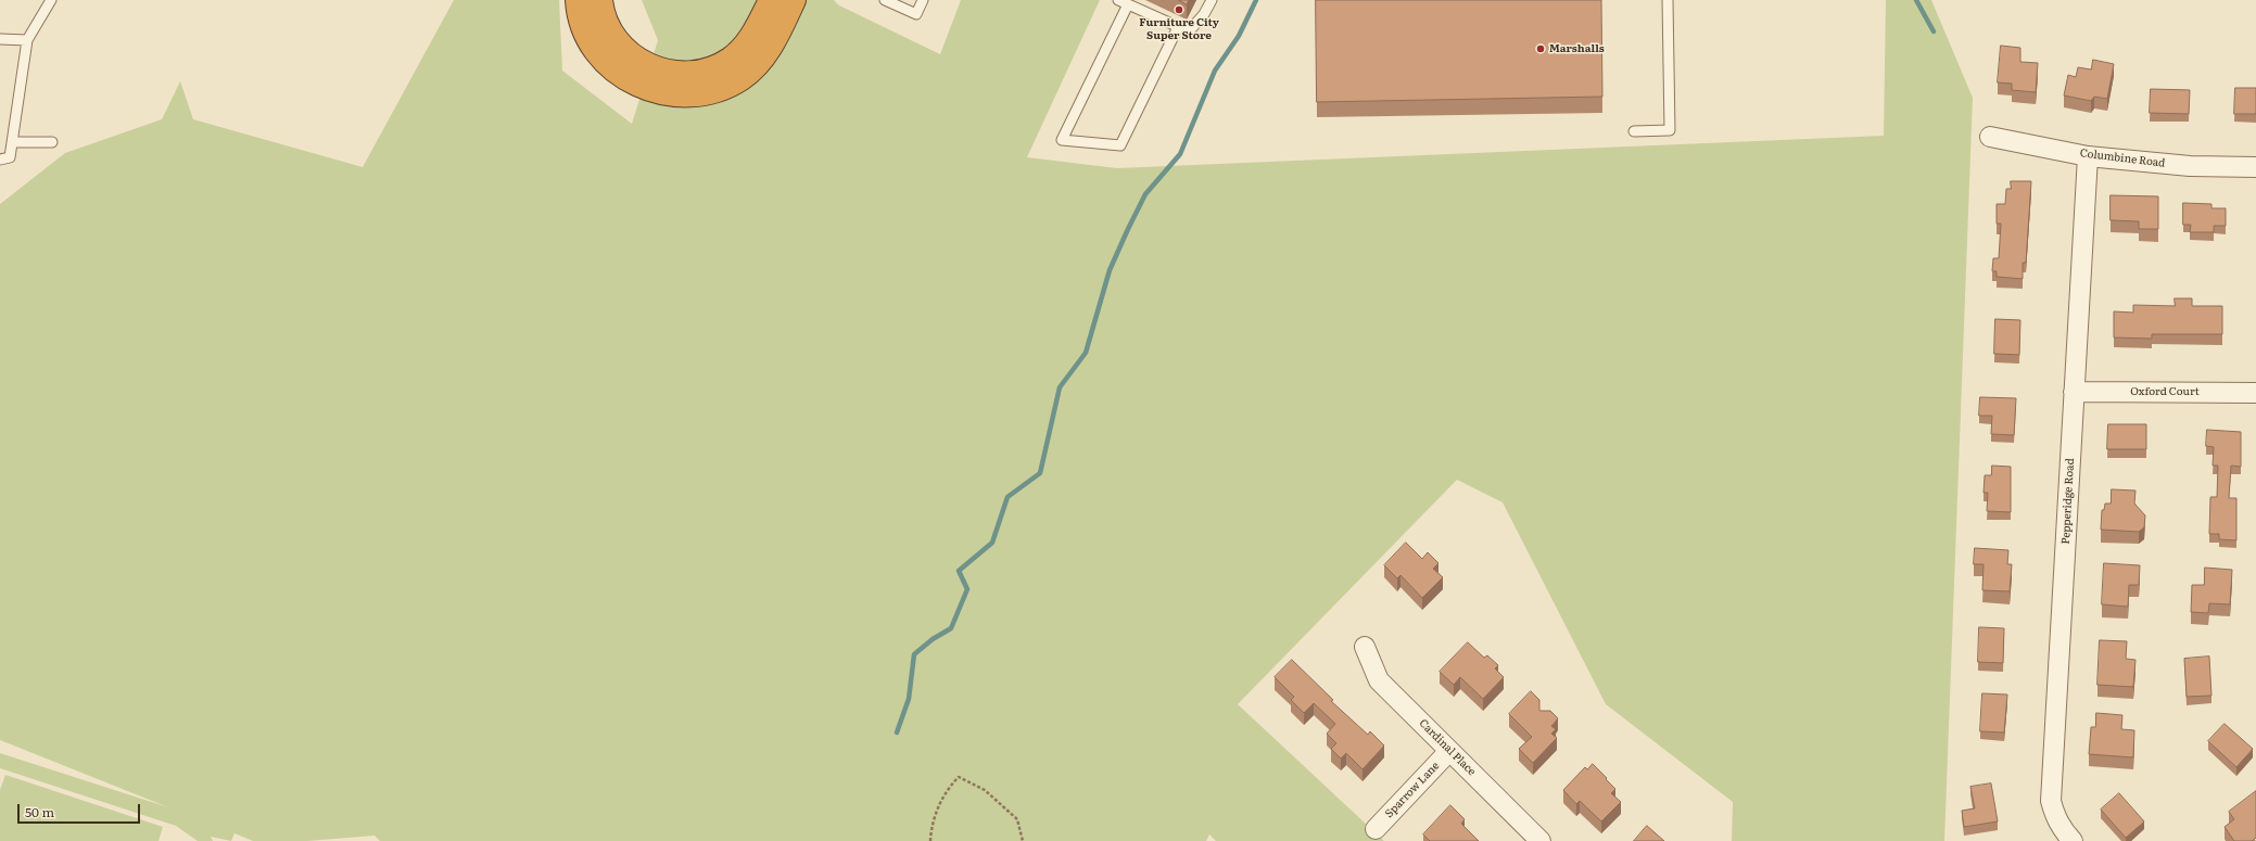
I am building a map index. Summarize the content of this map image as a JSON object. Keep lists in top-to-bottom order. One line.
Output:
{"streets":{"street":["Columbine Road","Oxford Court","Pepperidge Road","Cardinal Place","Sparrow Lane"]},"crossings":[["Columbine Road","Pepperidge Road"],["Oxford Court","Pepperidge Road"],["Cardinal Place","Sparrow Lane"]],"places":["Furniture City Super Store","Marshalls"],"scale_bar":"50 m"}
